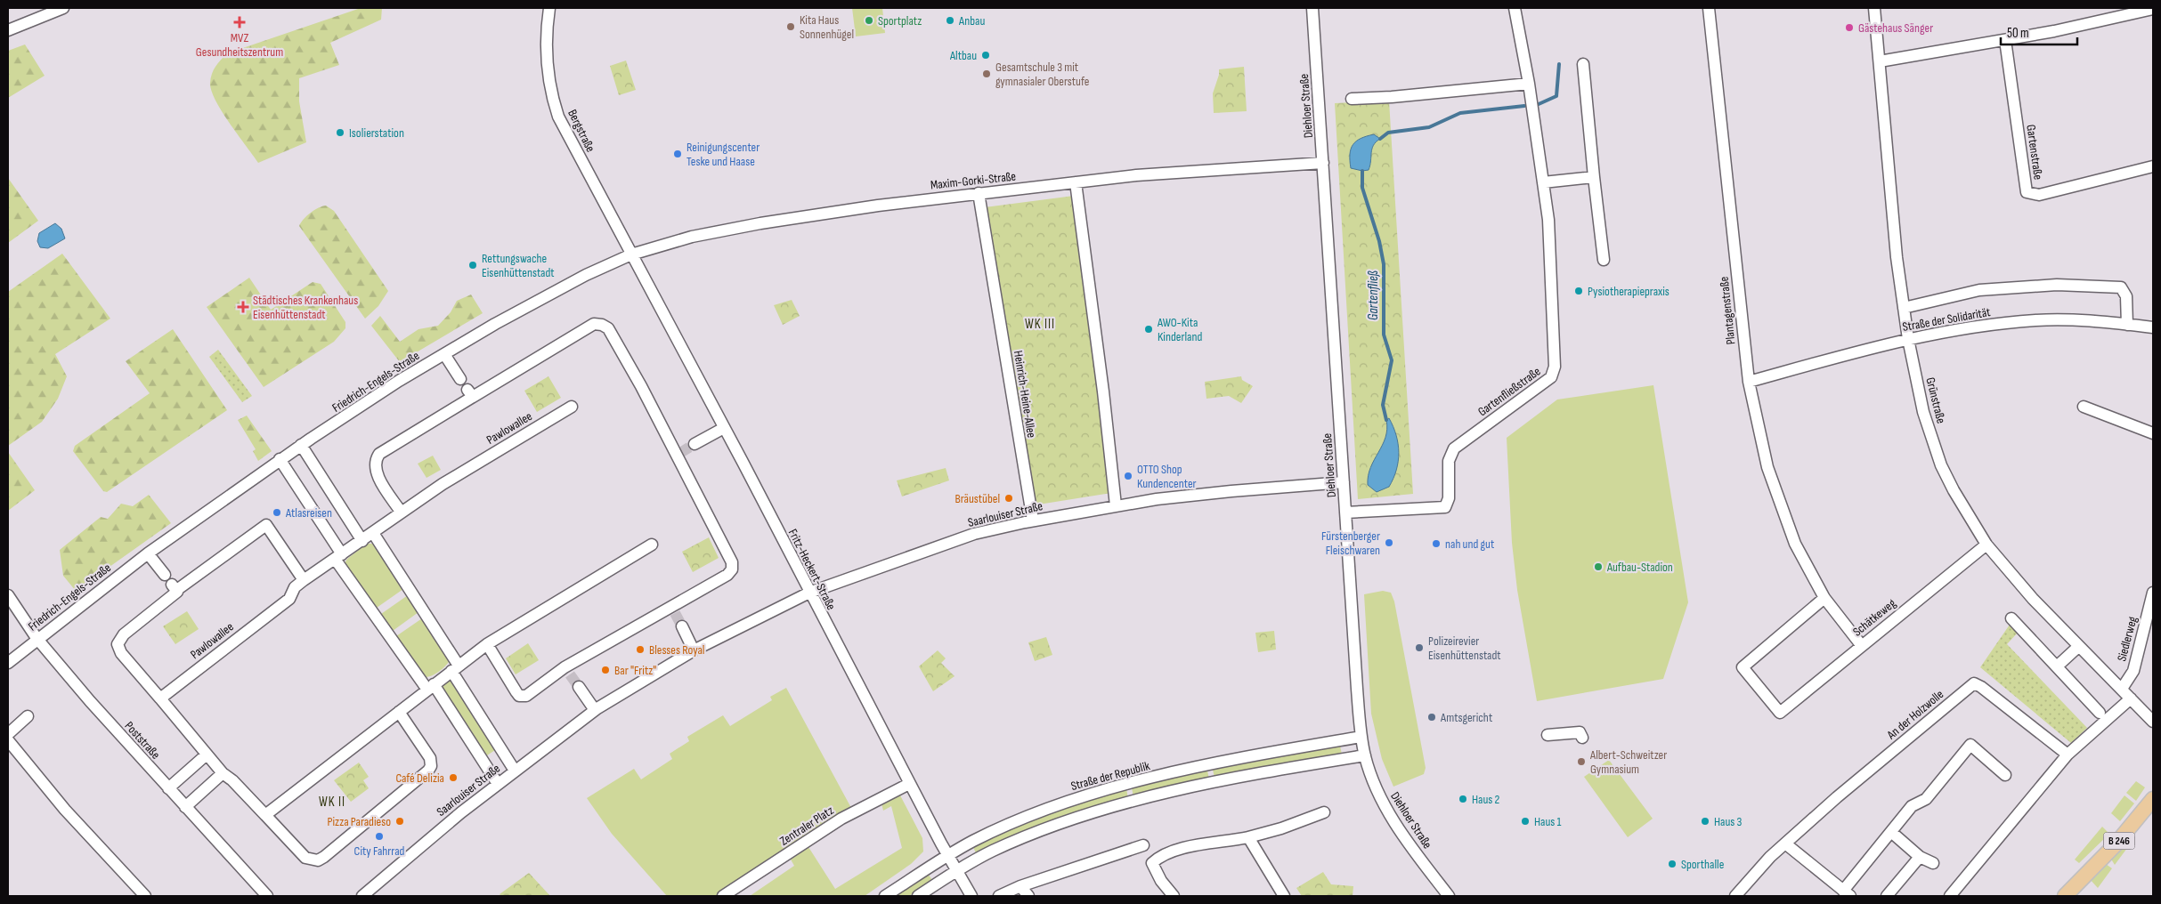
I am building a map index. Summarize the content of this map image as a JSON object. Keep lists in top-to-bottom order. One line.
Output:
{"streets":{"main road":["B 246"],"street":["Diehloer Straße","Bergstraße","Gartenstraße","Maxim-Gorki-Straße","Plantagenstraße","Straße der Solidarität","Friedrich-Engels-Straße","Gartenfließstraße","Heinrich-Heine-Allee","Grünstraße","Pawlowallee","Saarlouiser Straße","Fritz-Heckert-Straße","Schätkeweg","Siedlerweg","An der Holzwolle","Poststraße","Straße der Republik","Zentraler Platz"]},"crossings":[["Diehloer Straße","Maxim-Gorki-Straße"],["Diehloer Straße","Gartenfließstraße"],["Diehloer Straße","Saarlouiser Straße"],["Diehloer Straße","Straße der Republik"],["Bergstraße","Maxim-Gorki-Straße"],["Bergstraße","Friedrich-Engels-Straße"],["Bergstraße","Fritz-Heckert-Straße"],["Maxim-Gorki-Straße","Friedrich-Engels-Straße"],["Maxim-Gorki-Straße","Heinrich-Heine-Allee"],["Maxim-Gorki-Straße","Fritz-Heckert-Straße"],["Plantagenstraße","Straße der Solidarität"],["Plantagenstraße","Schätkeweg"],["Straße der Solidarität","Grünstraße"],["Friedrich-Engels-Straße","Fritz-Heckert-Straße"],["Friedrich-Engels-Straße","Poststraße"],["Heinrich-Heine-Allee","Saarlouiser Straße"],["Grünstraße","Schätkeweg"],["Grünstraße","Siedlerweg"],["Saarlouiser Straße","Fritz-Heckert-Straße"],["Fritz-Heckert-Straße","Straße der Republik"],["Fritz-Heckert-Straße","Zentraler Platz"]],"districts":["WK III","WK II"],"water":["Gartenfließ"],"places":{"other":["Sportplatz","Anbau","Kita Haus Sonnenhügel","Gästehaus Sänger","Altbau","Gesamtschule 3 mit gymnasialer Oberstufe","Isolierstation","Reinigungscenter Teske und Haase","Rettungswache Eisenhüttenstadt","Pysiotherapiepraxis","AWO-Kita Kinderland","OTTO Shop Kundencenter","Bräustübel","Atlasreisen","Fürstenberger Fleischwaren","nah und gut","Aufbau-Stadion","Polizeirevier Eisenhüttenstadt","Blesses Royal","Bar \"Fritz\"","Amtsgericht","Albert-Schweitzer Gymnasium","Café Delizia","Haus 2","Pizza Paradieso","Haus 1","Haus 3","City Fahrrad","Sporthalle"],"health":["MVZ Gesundheitszentrum","Städtisches Krankenhaus Eisenhüttenstadt"]},"scale_bar":"50 m"}
